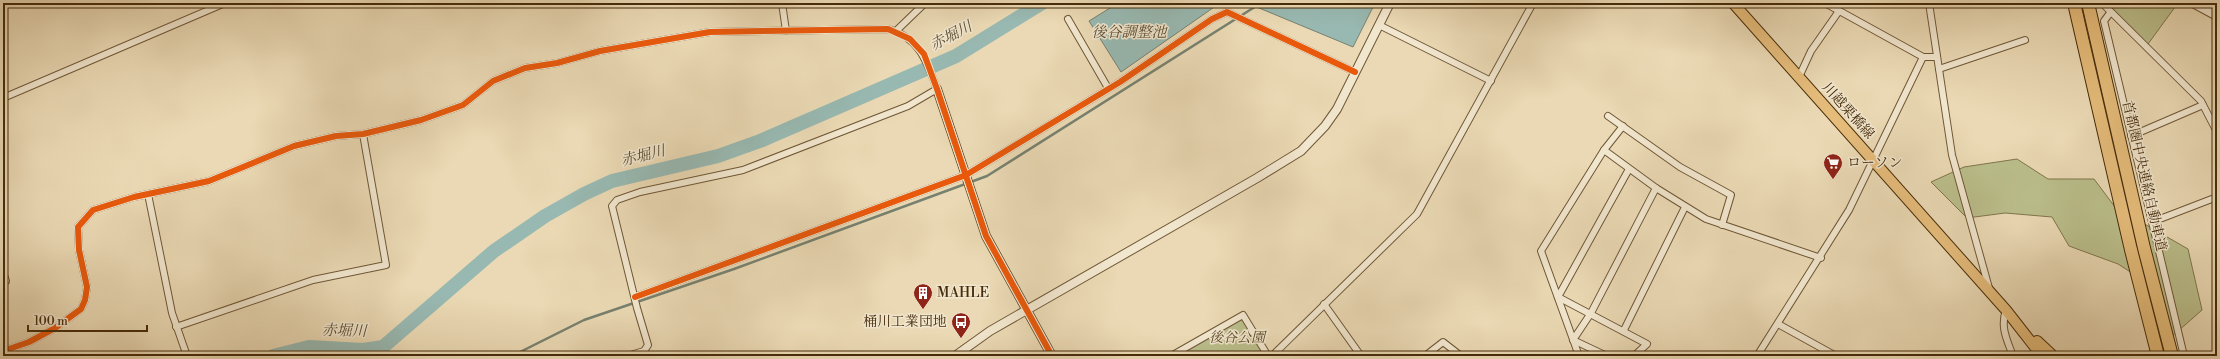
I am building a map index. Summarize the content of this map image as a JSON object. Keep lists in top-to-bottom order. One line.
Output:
{"streets":{"highway":["首都圏中央連絡自動車道"],"main road":["川越栗橋線"]},"water":["後谷調整池","赤堀川"],"parks":["後谷公園"],"places":{"supermarket":["ローソン"],"building":["MAHLE"],"bus stop":["桶川工業団地"]},"scale_bar":"100 m"}
